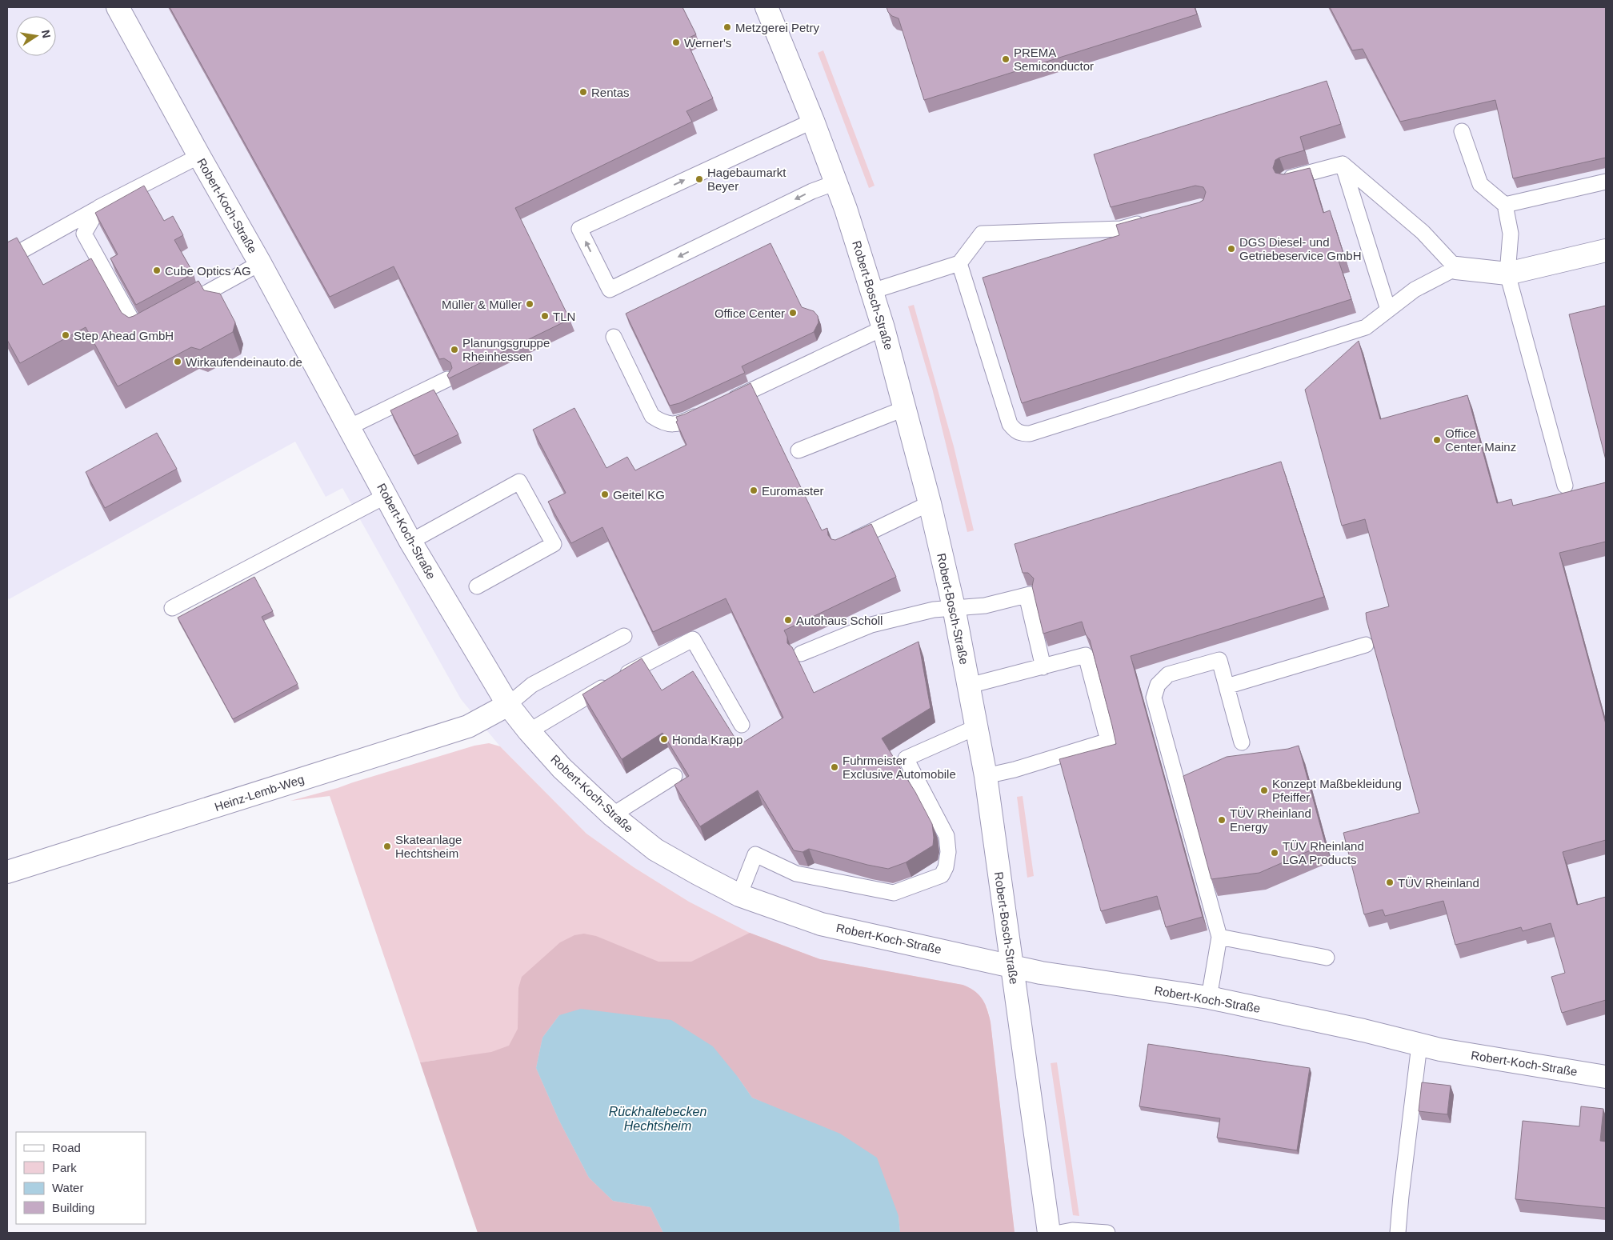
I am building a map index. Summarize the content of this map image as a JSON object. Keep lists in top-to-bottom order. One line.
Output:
{"streets":{"street":["Robert-Koch-Straße","Robert-Bosch-Straße","Heinz-Lemb-Weg"]},"crossings":[["Robert-Koch-Straße","Robert-Bosch-Straße"],["Robert-Koch-Straße","Heinz-Lemb-Weg"]],"water":["Rückhaltebecken Hechtsheim"],"places":["Metzgerei Petry","Werner's","PREMA Semiconductor","Rentas","Hagebaumarkt Beyer","DGS Diesel- und Getriebeservice GmbH","Cube Optics AG","Müller & Müller","Office Center","TLN","Step Ahead GmbH","Planungsgruppe Rheinhessen","Wirkaufendeinauto.de","Office Center Mainz","Euromaster","Geitel KG","Autohaus Scholl","Honda Krapp","Fuhrmeister Exclusive Automobile","Konzept Maßbekleidung Pfeiffer","TÜV Rheinland Energy","Skateanlage Hechtsheim","TÜV Rheinland LGA Products","TÜV Rheinland"],"legend":["Road","Park","Water","Building"],"north":"right"}
